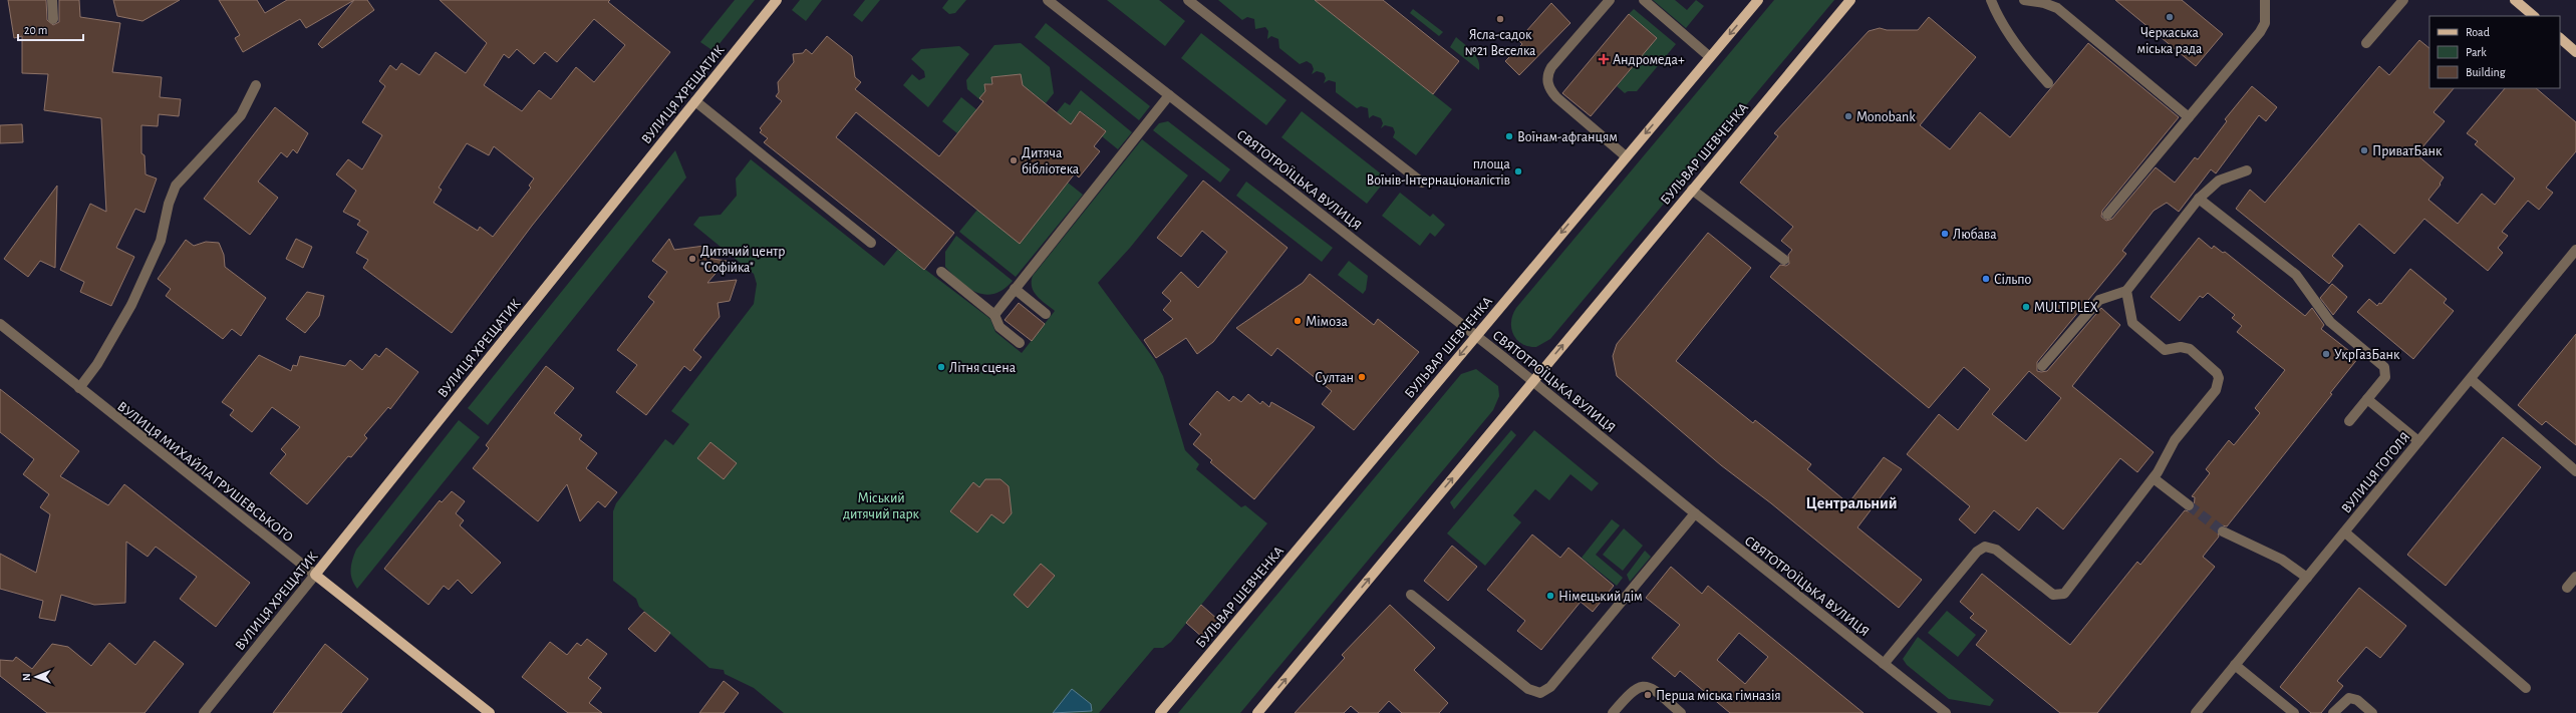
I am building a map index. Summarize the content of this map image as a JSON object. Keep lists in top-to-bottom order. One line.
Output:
{"streets":{"main road":["ВУЛИЦЯ ХРЕЩАТИК","БУЛЬВАР ШЕВЧЕНКА","ВУЛИЦЯ МИХАЙЛА ГРУШЕВСЬКОГО"],"street":["СВЯТОТРОЇЦЬКА ВУЛИЦЯ","ВУЛИЦЯ ГОГОЛЯ"]},"crossings":[["ВУЛИЦЯ ХРЕЩАТИК","ВУЛИЦЯ МИХАЙЛА ГРУШЕВСЬКОГО"],["БУЛЬВАР ШЕВЧЕНКА","СВЯТОТРОЇЦЬКА ВУЛИЦЯ"]],"districts":["Центральний"],"parks":["Міський дитячий парк"],"places":{"other":["Черкаська міська рада","Ясла-садок №21 Веселка","Monobank","Воїнам-афганцям","ПриватБанк","Дитяча бібліотека","площа Воїнів-Інтернаціоналістів","Любава","Дитячий центр \"Софійка\"","Сільпо","MULTIPLEX","Мімоза","УкрГазБанк","Літня сцена","Султан","Німецький дім","Перша міська гімназія"],"health":["Андромеда+"]},"legend":["Road","Park","Building"],"scale_bar":"20 m","north":"left"}
